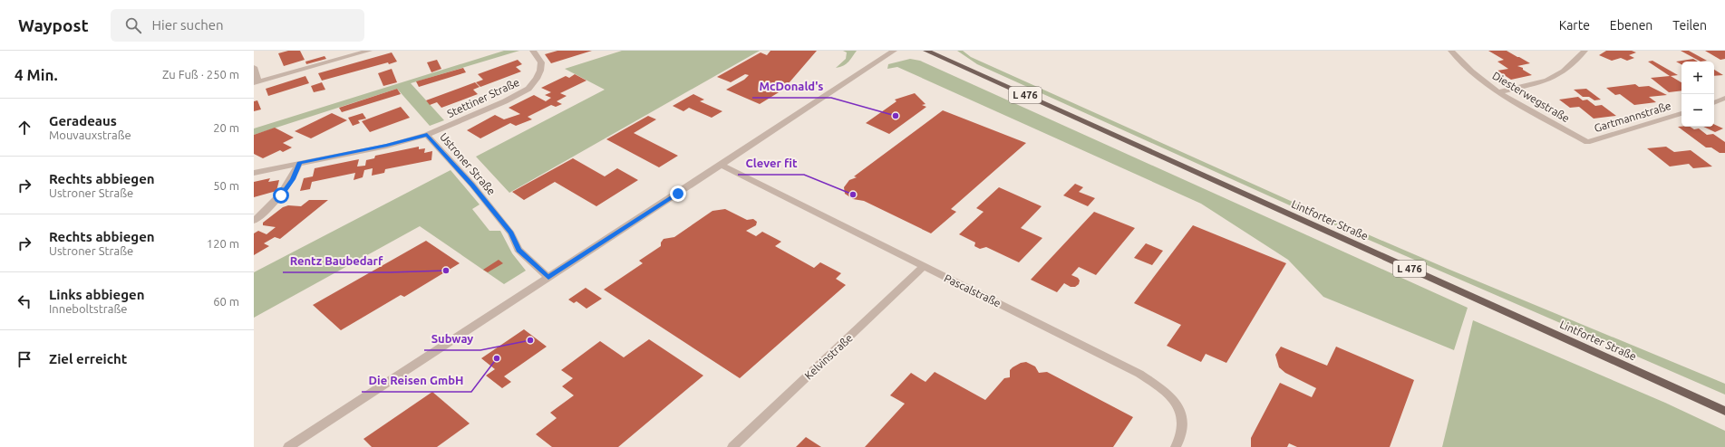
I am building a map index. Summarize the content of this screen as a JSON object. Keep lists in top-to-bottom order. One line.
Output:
{"streets":{"main road":["L 476","Lintforter Straße"],"street":["Diesterwegstraße","Stettiner Straße","Gartmannstraße","Ustroner Straße","Pascalstraße","Kelvinstraße"]},"crossings":[["Diesterwegstraße","Gartmannstraße"],["Stettiner Straße","Ustroner Straße"],["Pascalstraße","Kelvinstraße"]],"places":["McDonald's","Clever fit","Rentz Baubedarf","Subway","Die Reisen GmbH"],"page":{"header":"Waypost","search":"Hier suchen","nav":["Karte","Ebenen","Teilen"],"heading":["4 Min.","Zu Fuß · 250 m"],"map_buttons":["+","−"],"list":[["Geradeaus","Mouvauxstraße","20 m"],["Rechts abbiegen","Ustroner Straße","50 m"],["Rechts abbiegen","Ustroner Straße","120 m"],["Links abbiegen","Inneboltstraße","60 m"],"Ziel erreicht"]}}
